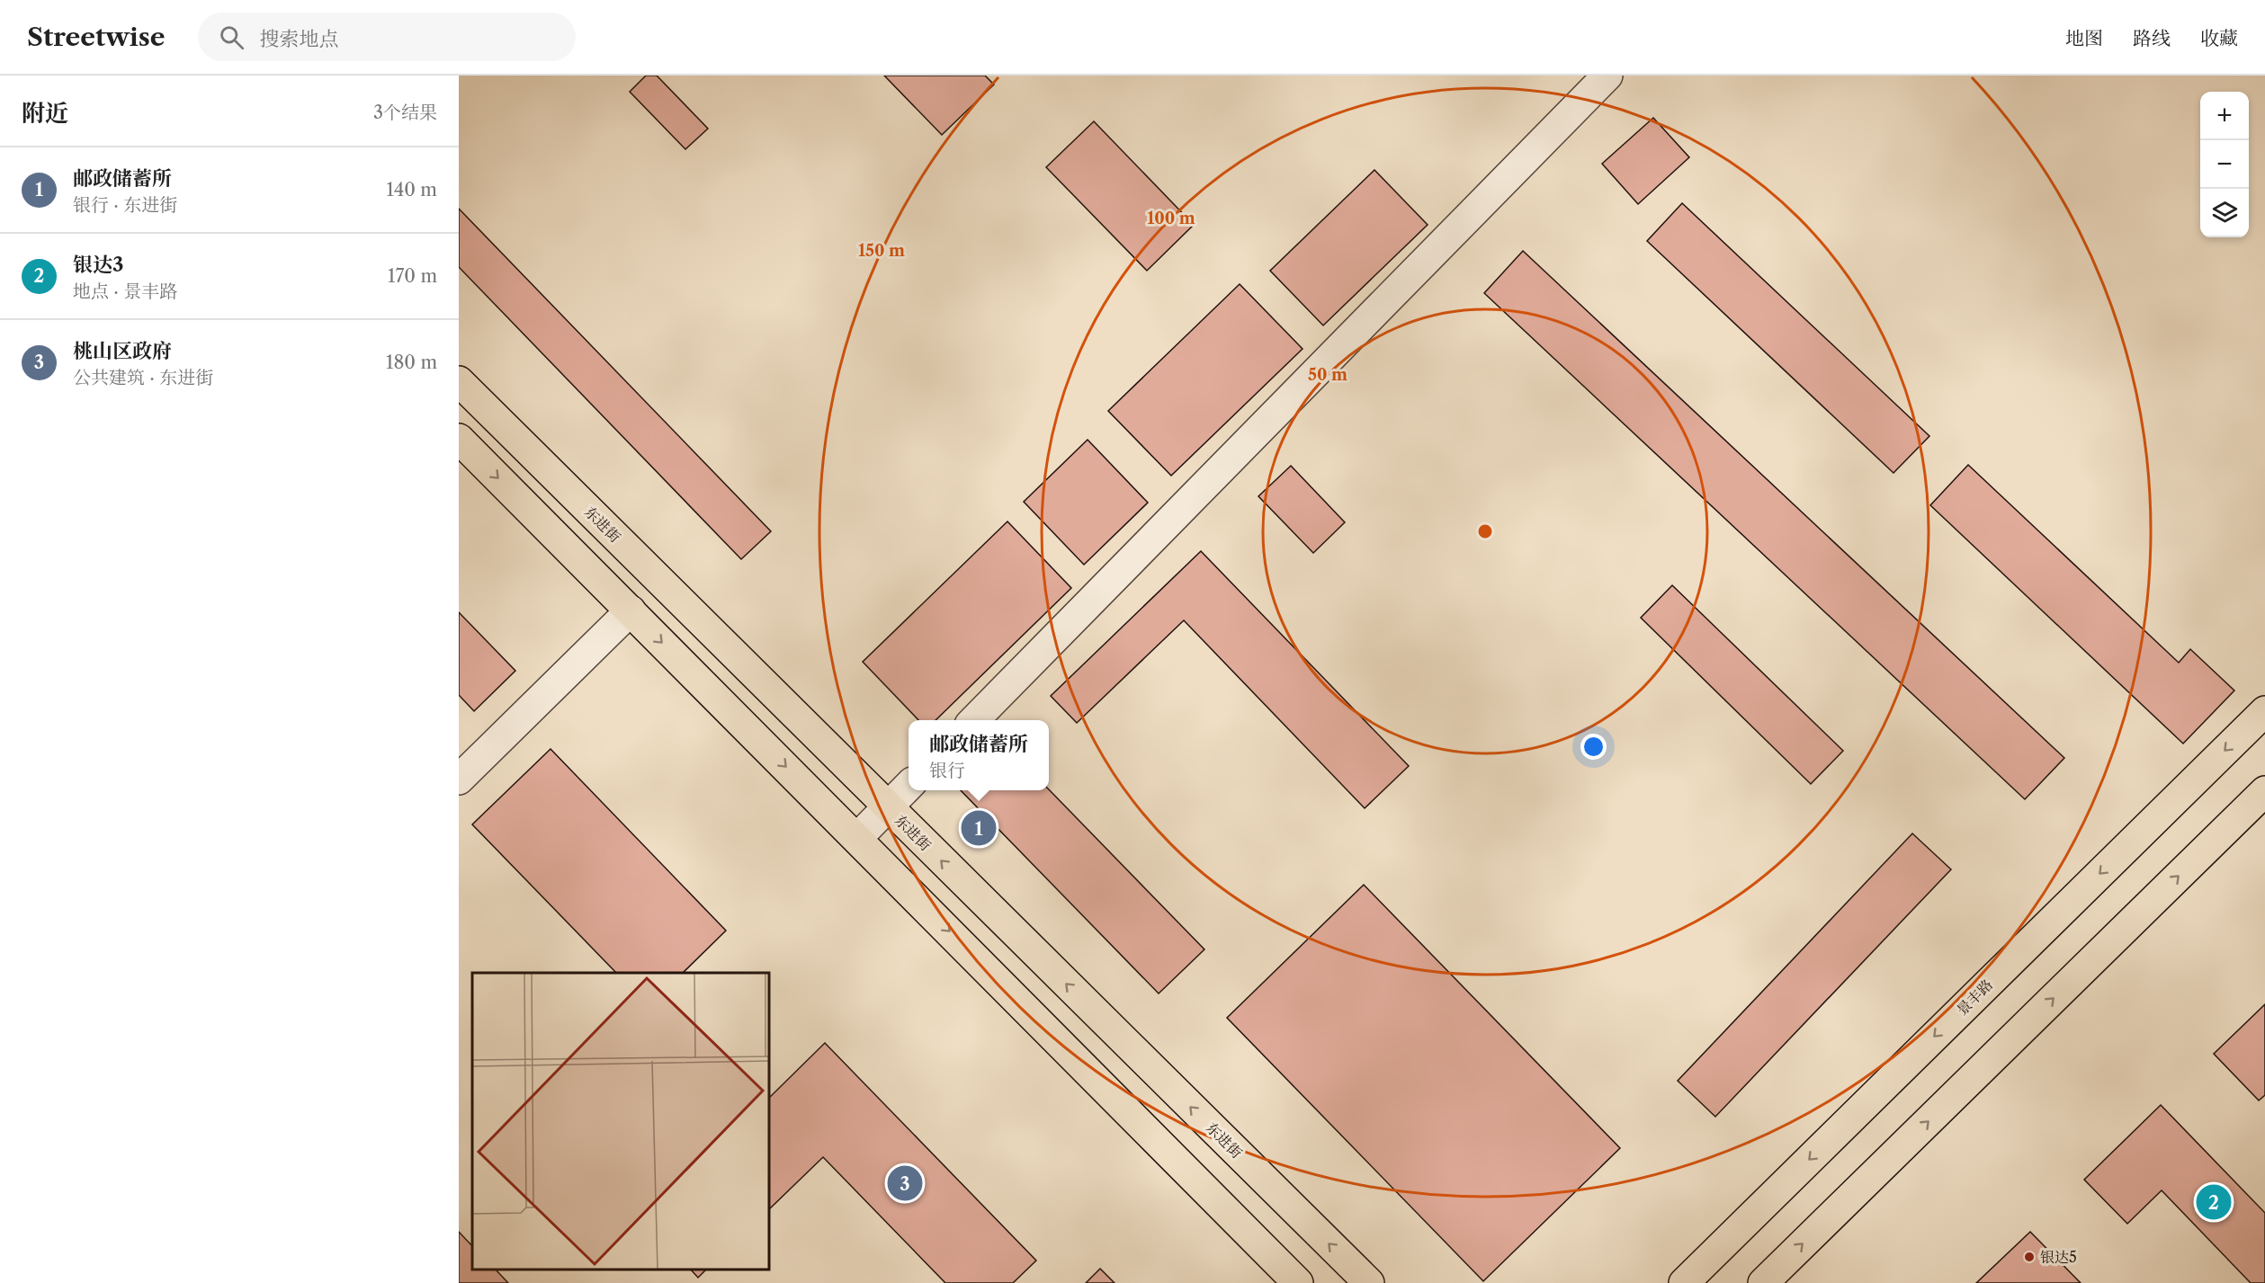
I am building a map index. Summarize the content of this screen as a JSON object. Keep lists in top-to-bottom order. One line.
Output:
{"streets":{"main road":["东进街","景丰路"]},"places":["银达5"],"page":{"header":"Streetwise","search":"搜索地点","nav":["地图","路线","收藏"],"heading":["附近","3个结果"],"map_buttons":["+","−"],"list":[{"mark":"1","name":"邮政储蓄所","note":"银行 · 东进街","value":"140 m"},{"mark":"2","name":"银达3","note":"地点 · 景丰路","value":"170 m"},{"mark":"3","name":"桃山区政府","note":"公共建筑 · 东进街","value":"180 m"}],"popup":["邮政储蓄所","银行"],"pins":["1","3","2"]},"rings":["100 m","150 m","50 m"]}
